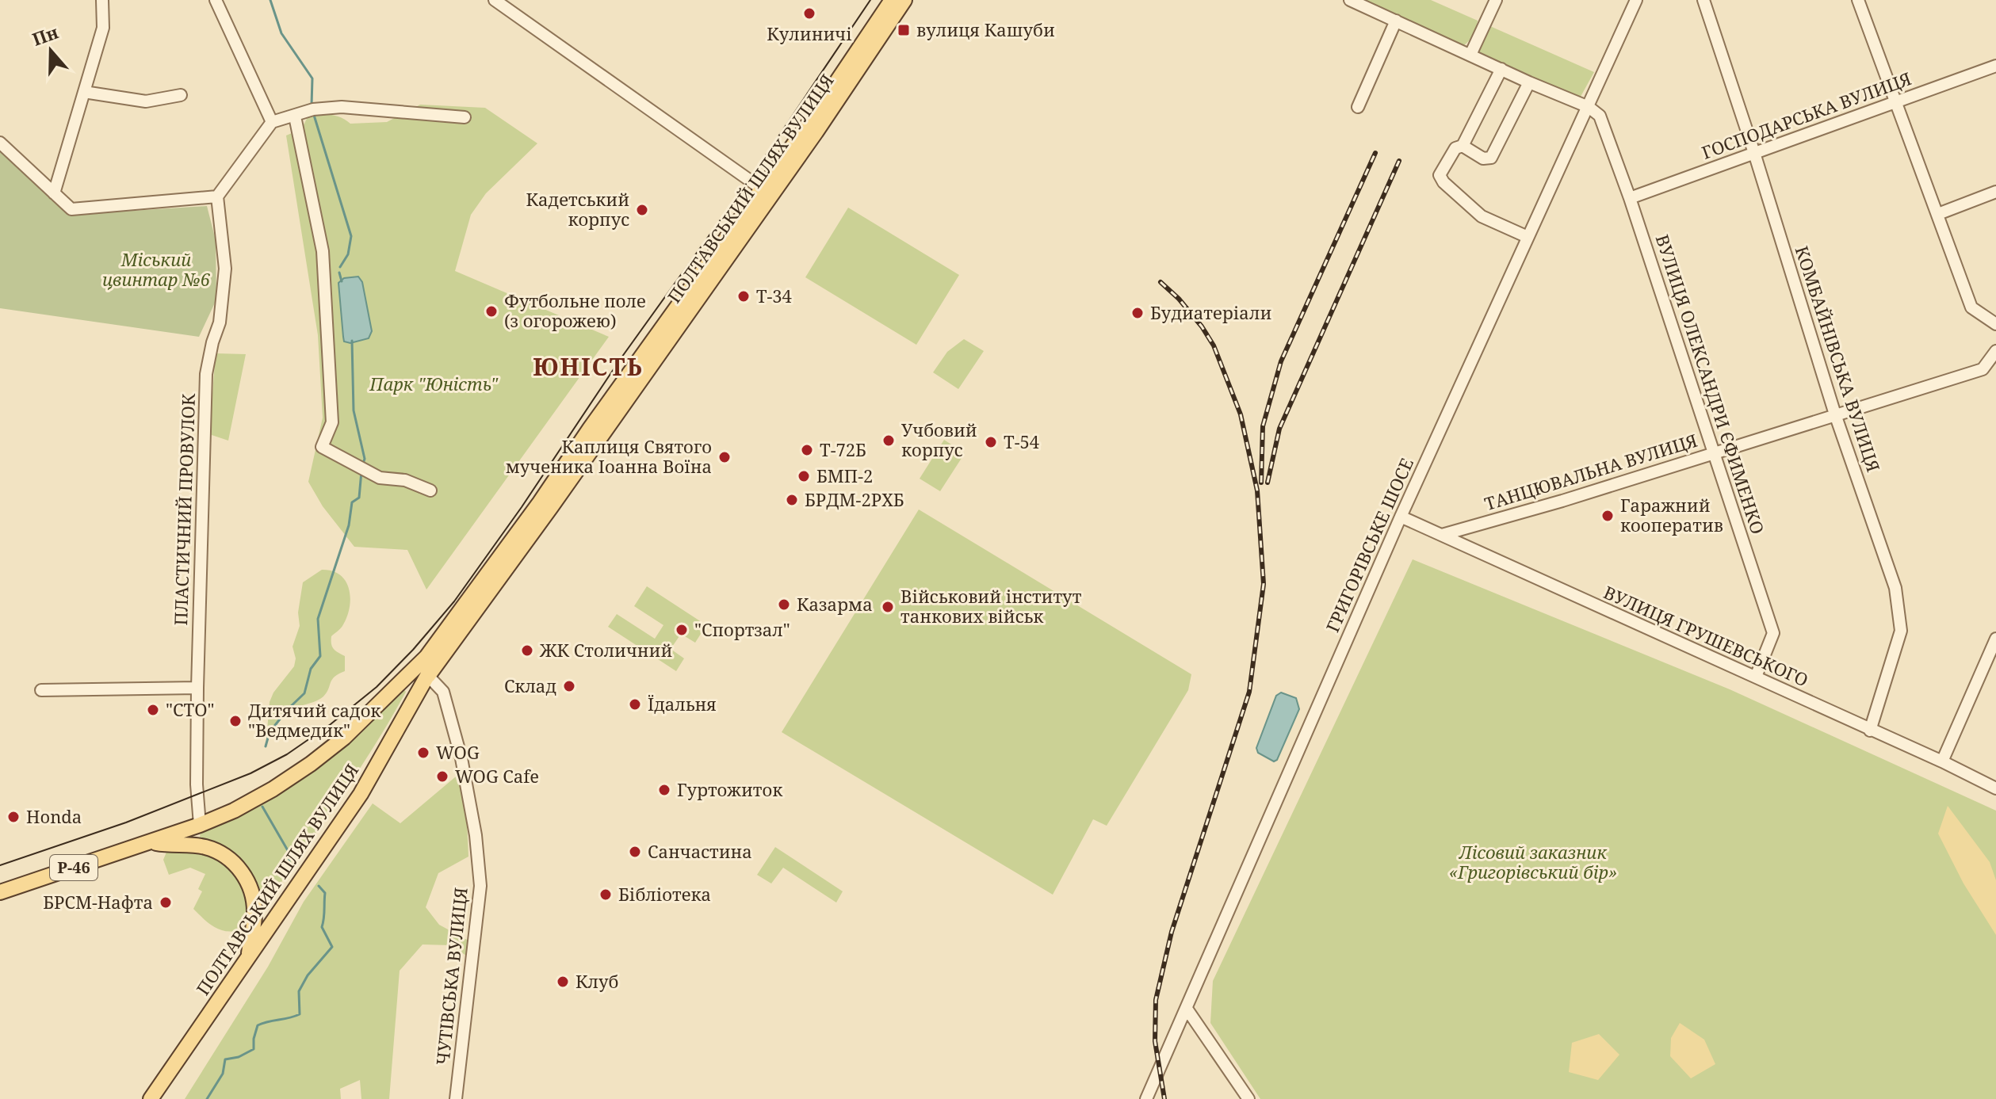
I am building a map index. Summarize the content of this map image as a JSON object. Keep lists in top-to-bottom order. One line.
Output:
{"streets":{"main road":["ПОЛТАВСЬКИЙ ШЛЯХ ВУЛИЦЯ","Р-46"],"street":["ГОСПОДАРСЬКА ВУЛИЦЯ","КОМБАЙНІВСЬКА ВУЛИЦЯ","ВУЛИЦЯ ОЛЕКСАНДРИ ЄФИМЕНКО","ТАНЦЮВАЛЬНА ВУЛИЦЯ","ПЛАСТИЧНИЙ ПРОВУЛОК","ГРИГОРІВСЬКЕ ШОСЕ","ВУЛИЦЯ ГРУШЕВСЬКОГО","ЧУТІВСЬКА ВУЛИЦЯ"]},"crossings":[["ГОСПОДАРСЬКА ВУЛИЦЯ","КОМБАЙНІВСЬКА ВУЛИЦЯ"],["ГОСПОДАРСЬКА ВУЛИЦЯ","ВУЛИЦЯ ОЛЕКСАНДРИ ЄФИМЕНКО"],["ПОЛТАВСЬКИЙ ШЛЯХ ВУЛИЦЯ","Р-46"],["ПОЛТАВСЬКИЙ ШЛЯХ ВУЛИЦЯ","ЧУТІВСЬКА ВУЛИЦЯ"],["КОМБАЙНІВСЬКА ВУЛИЦЯ","ТАНЦЮВАЛЬНА ВУЛИЦЯ"],["КОМБАЙНІВСЬКА ВУЛИЦЯ","ВУЛИЦЯ ГРУШЕВСЬКОГО"],["ВУЛИЦЯ ОЛЕКСАНДРИ ЄФИМЕНКО","ТАНЦЮВАЛЬНА ВУЛИЦЯ"],["ВУЛИЦЯ ОЛЕКСАНДРИ ЄФИМЕНКО","ГРИГОРІВСЬКЕ ШОСЕ"],["ВУЛИЦЯ ОЛЕКСАНДРИ ЄФИМЕНКО","ВУЛИЦЯ ГРУШЕВСЬКОГО"],["ТАНЦЮВАЛЬНА ВУЛИЦЯ","ВУЛИЦЯ ГРУШЕВСЬКОГО"],["ПЛАСТИЧНИЙ ПРОВУЛОК","Р-46"],["ГРИГОРІВСЬКЕ ШОСЕ","ВУЛИЦЯ ГРУШЕВСЬКОГО"]],"districts":["ЮНІСТЬ"],"parks":["Міський цвинтар №6","Парк \"Юність\"","Лісовий заказник «Григорівський бір»"],"places":{"other":["Кулиничі","Кадетський корпус","T-34","Футбольне поле (з огорожею)","Будиатеріали","Учбовий корпус","Т-54","Т-72Б","Каплиця Святого мученика Іоанна Воїна","БМП-2","БРДМ-2РХБ","Гаражний кооператив","Казарма","Військовий інститут танкових військ","\"Спортзал\"","ЖК Столичний","Склад","Їдальня","\"СТО\"","Дитячий садок \"Ведмедик\"","WOG","WOG Cafe","Гуртожиток","Honda","Санчастина","Бібліотека","БРСМ-Нафта","Клуб"],"transit":["вулиця Кашуби"]},"north":"top"}
